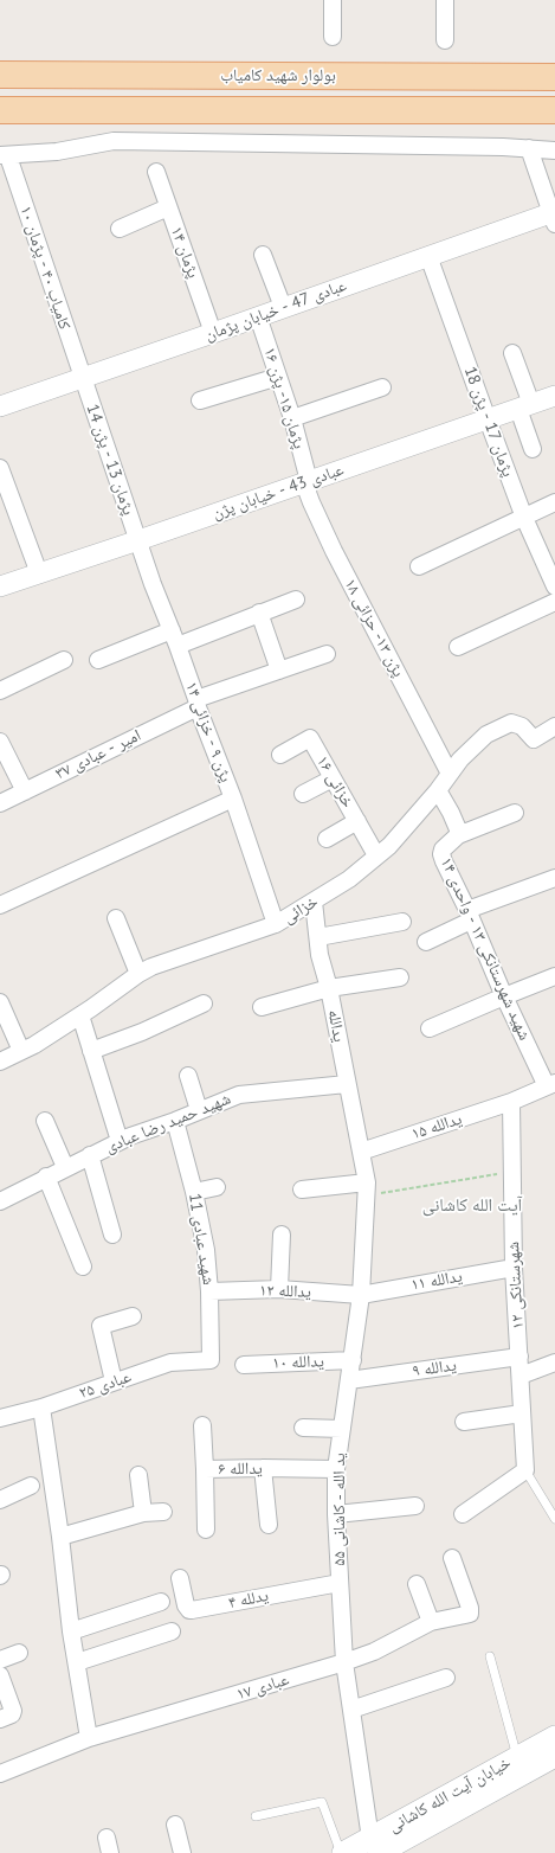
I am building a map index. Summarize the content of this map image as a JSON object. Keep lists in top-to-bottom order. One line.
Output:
{"streets":{"main road":["بولوار شهید کامیاب","خیابان آیت الله کاشانی"],"street":["پژمان ۱۴","کامیاب ۴۰ - پژمان ۱۰","عبادی 47 - خیابان پژمان","پژمان ۱۵- پژن ۱۶","پژمان 17 - پژن 18","پژمان 13 - پژن 14","عبادی 43 - خیابان پژن","پژن ۱۳- حزائی ۱۸","پژن ۹ - خزائی ۱۴","امیر - عبادی ۳۷","خزائی ۱۶","خزائی","شهید شهرستانکی ۱۳ - واحدی ۱۴","یدالله","شهید حمید رضا عبادی","یدالله ۱۵","شهید عبادی 11","یدالله ۱۱","شهرستانکی ۱۲","یدالله ۱۲","یدالله ۱۰","یدالله ۹","عبادی ۲۵","یدالله ۶","ید الله - کاشانی ۵۵","یدلله ۴","عبادی ۱۷"]},"crossings":[["پژمان ۱۴","عبادی 47 - خیابان پژمان"],["کامیاب ۴۰ - پژمان ۱۰","عبادی 47 - خیابان پژمان"],["کامیاب ۴۰ - پژمان ۱۰","پژمان 13 - پژن 14"],["عبادی 47 - خیابان پژمان","پژمان ۱۵- پژن ۱۶"],["عبادی 47 - خیابان پژمان","پژمان 17 - پژن 18"],["عبادی 47 - خیابان پژمان","پژمان 13 - پژن 14"],["پژمان ۱۵- پژن ۱۶","عبادی 43 - خیابان پژن"],["پژمان ۱۵- پژن ۱۶","پژن ۱۳- حزائی ۱۸"],["پژمان 17 - پژن 18","عبادی 43 - خیابان پژن"],["پژمان 13 - پژن 14","عبادی 43 - خیابان پژن"],["پژمان 13 - پژن 14","پژن ۹ - خزائی ۱۴"],["عبادی 43 - خیابان پژن","پژن ۱۳- حزائی ۱۸"],["عبادی 43 - خیابان پژن","پژن ۹ - خزائی ۱۴"],["پژن ۱۳- حزائی ۱۸","خزائی"],["پژن ۹ - خزائی ۱۴","امیر - عبادی ۳۷"],["پژن ۹ - خزائی ۱۴","خزائی"],["خزائی ۱۶","خزائی"],["خزائی","شهید شهرستانکی ۱۳ - واحدی ۱۴"],["خزائی","یدالله"],["شهید شهرستانکی ۱۳ - واحدی ۱۴","یدالله ۱۵"],["یدالله","شهید حمید رضا عبادی"],["یدالله","یدالله ۱۵"],["یدالله","ید الله - کاشانی ۵۵"],["شهید حمید رضا عبادی","شهید عبادی 11"],["یدالله ۱۵","شهرستانکی ۱۲"],["یدالله ۱۵","ید الله - کاشانی ۵۵"],["شهید عبادی 11","یدالله ۱۲"],["شهید عبادی 11","عبادی ۲۵"],["یدالله ۱۱","شهرستانکی ۱۲"],["یدالله ۱۱","یدالله ۱۲"],["یدالله ۱۱","ید الله - کاشانی ۵۵"],["شهرستانکی ۱۲","یدالله ۹"],["یدالله ۱۲","ید الله - کاشانی ۵۵"],["یدالله ۱۰","ید الله - کاشانی ۵۵"],["یدالله ۹","ید الله - کاشانی ۵۵"],["یدالله ۶","ید الله - کاشانی ۵۵"],["ید الله - کاشانی ۵۵","یدلله ۴"],["ید الله - کاشانی ۵۵","عبادی ۱۷"],["ید الله - کاشانی ۵۵","خیابان آیت الله کاشانی"]],"districts":["آیت الله کاشانی"]}
